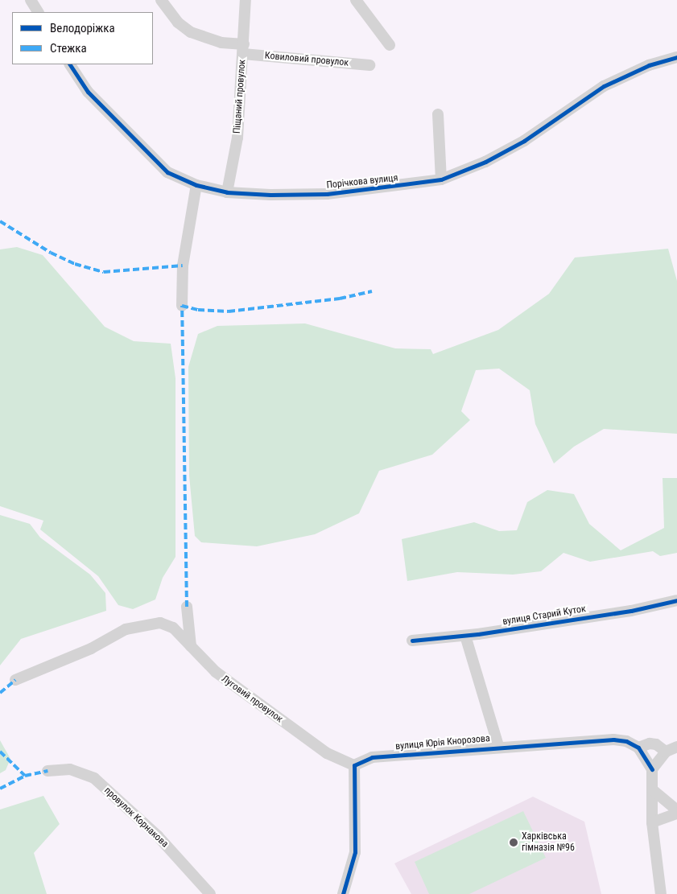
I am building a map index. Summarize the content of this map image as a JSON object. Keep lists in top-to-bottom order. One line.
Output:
{"streets":{"street":["Ковиловий провулок","Піщаний провулок","Порічкова вулиця","вулиця Старий Куток","Луговий провулок","вулиця Юрія Кнорозова","провулок Корнакова"]},"crossings":[["Ковиловий провулок","Піщаний провулок"],["Піщаний провулок","Порічкова вулиця"],["Луговий провулок","вулиця Юрія Кнорозова"]],"places":["Харківська гімназія №96"],"legend":["Велодоріжка","Стежка"]}
